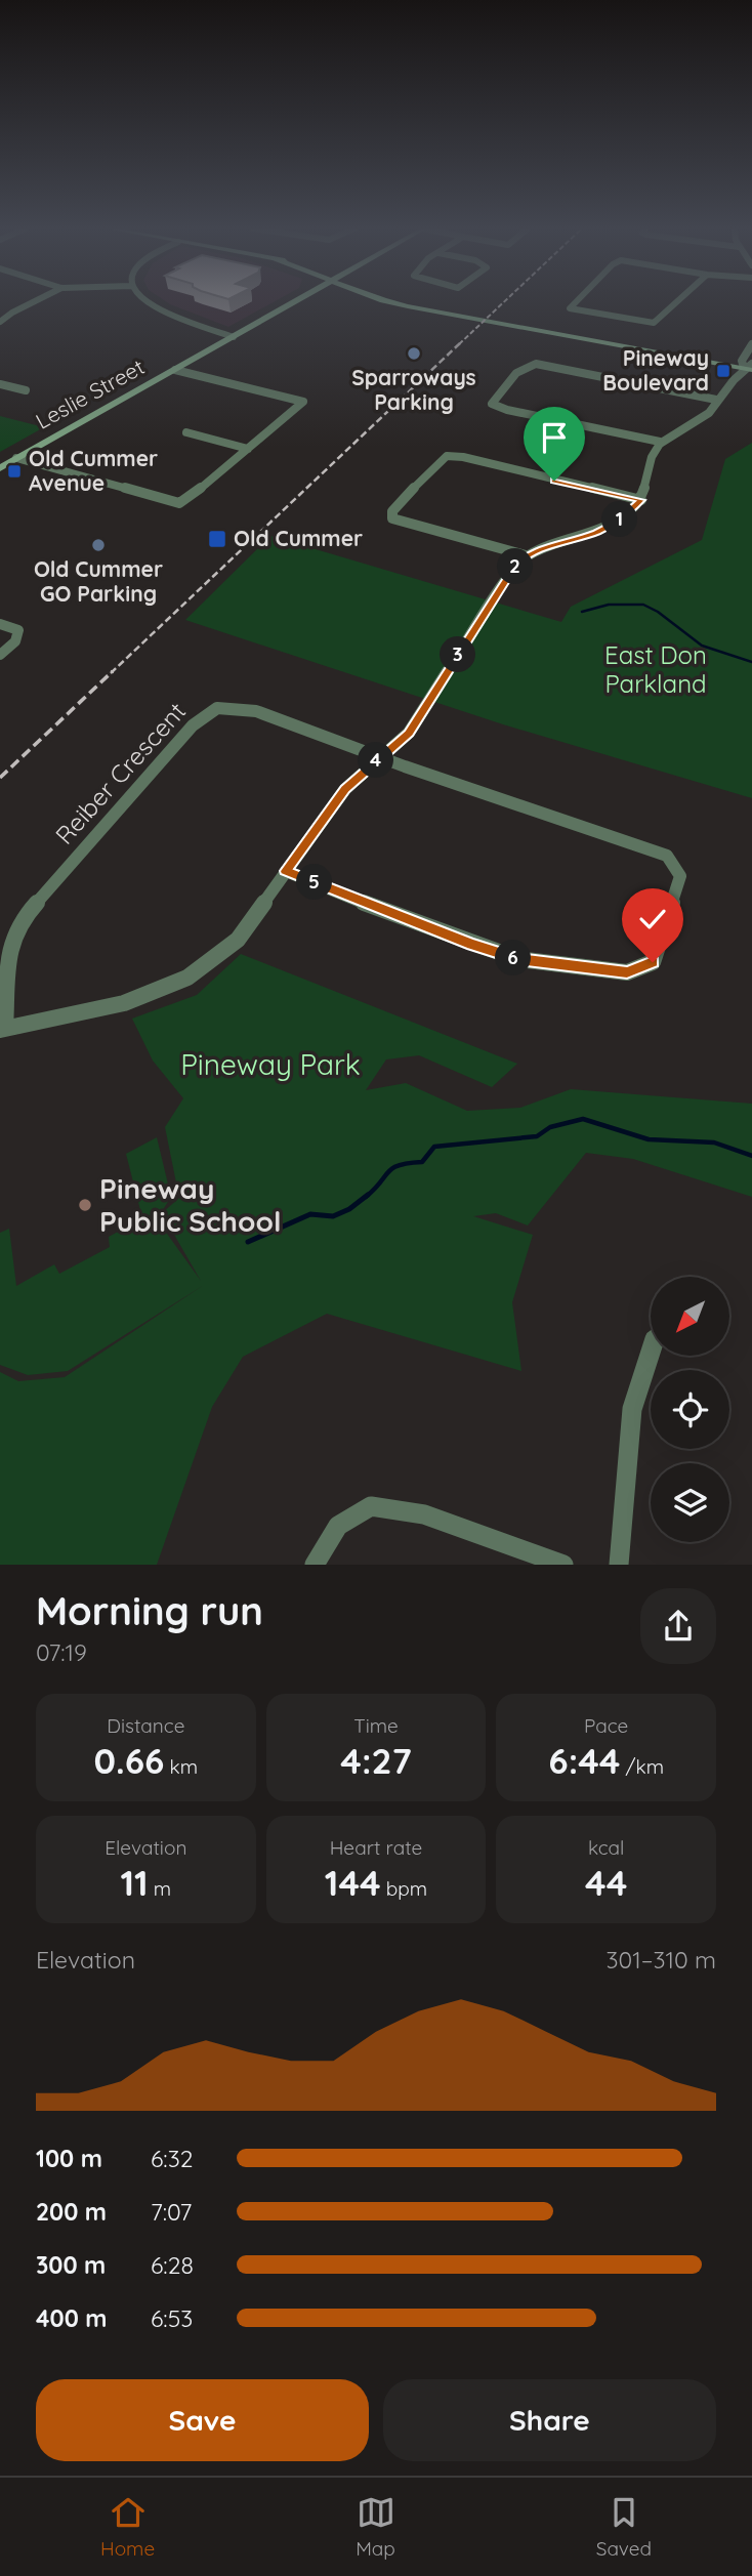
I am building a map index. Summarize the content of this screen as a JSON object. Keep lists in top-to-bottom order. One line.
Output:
{"streets":{"main road":["Leslie Street"],"street":["Reiber Crescent"]},"parks":["East Don Parkland","Pineway Park"],"places":{"other":["Sparroways Parking","Old Cummer GO Parking","Pineway Public School"],"transit":["Pineway Boulevard","Old Cummer Avenue","Old Cummer"]},"north":"bottom left","page":{"pins":["1","2","3","4","5","6"],"heading":["Morning run","07:19"],"stats":[["Distance","0.66 km"],["Time","4:27"],["Pace","6:44 /km"],["Elevation","11 m"],["Heart rate","144 bpm"],["kcal","44"]],"chart":["Elevation","301–310 m"],"list":[{"name":"100 m","note":"6:32"},{"name":"200 m","note":"7:07"},{"name":"300 m","note":"6:28"},{"name":"400 m","note":"6:53"}],"buttons":["Save","Share"],"tabs":["Home","Map","Saved"]}}
